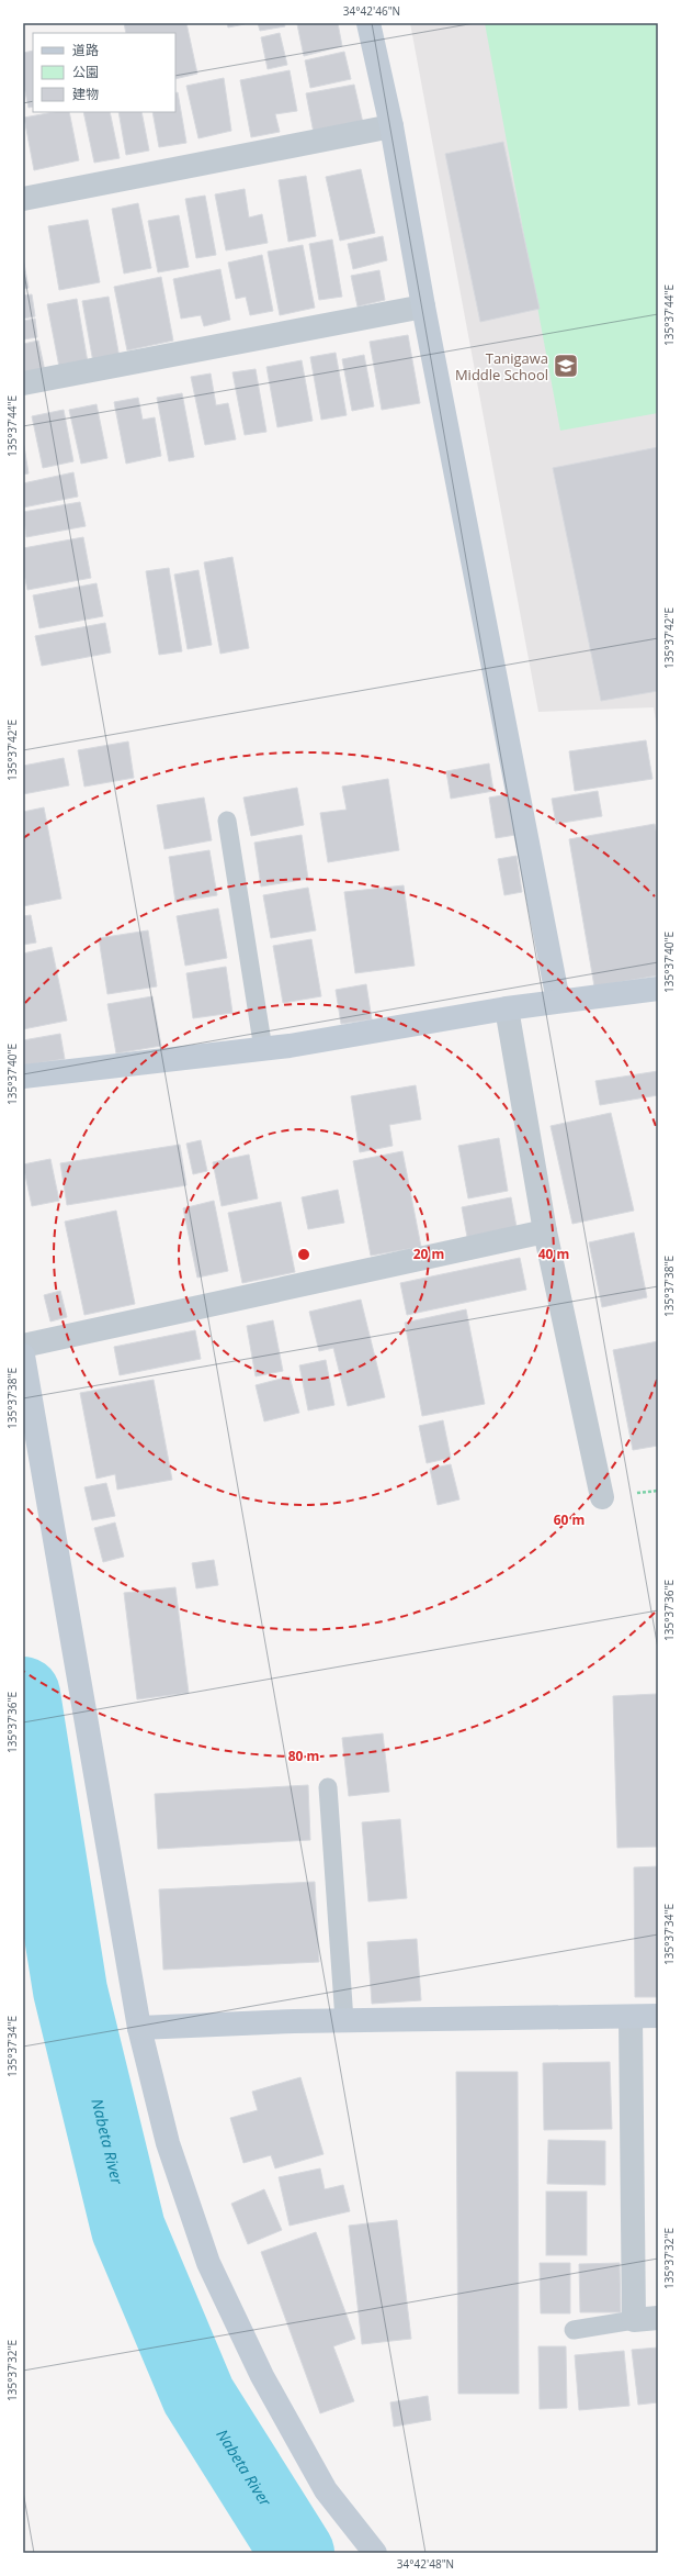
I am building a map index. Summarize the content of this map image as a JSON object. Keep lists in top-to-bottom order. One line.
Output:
{"water":["Nabeta River"],"places":{"school or university":["Tanigawa Middle School"]},"legend":["道路","公園","建物"],"coordinates":["34°42'46\"N","135°37'44\"E","135°37'42\"E","135°37'40\"E","135°37'38\"E","135°37'36\"E","135°37'34\"E","135°37'32\"E","34°42'48\"N"],"rings":["20 m","40 m","60 m","80 m"]}
